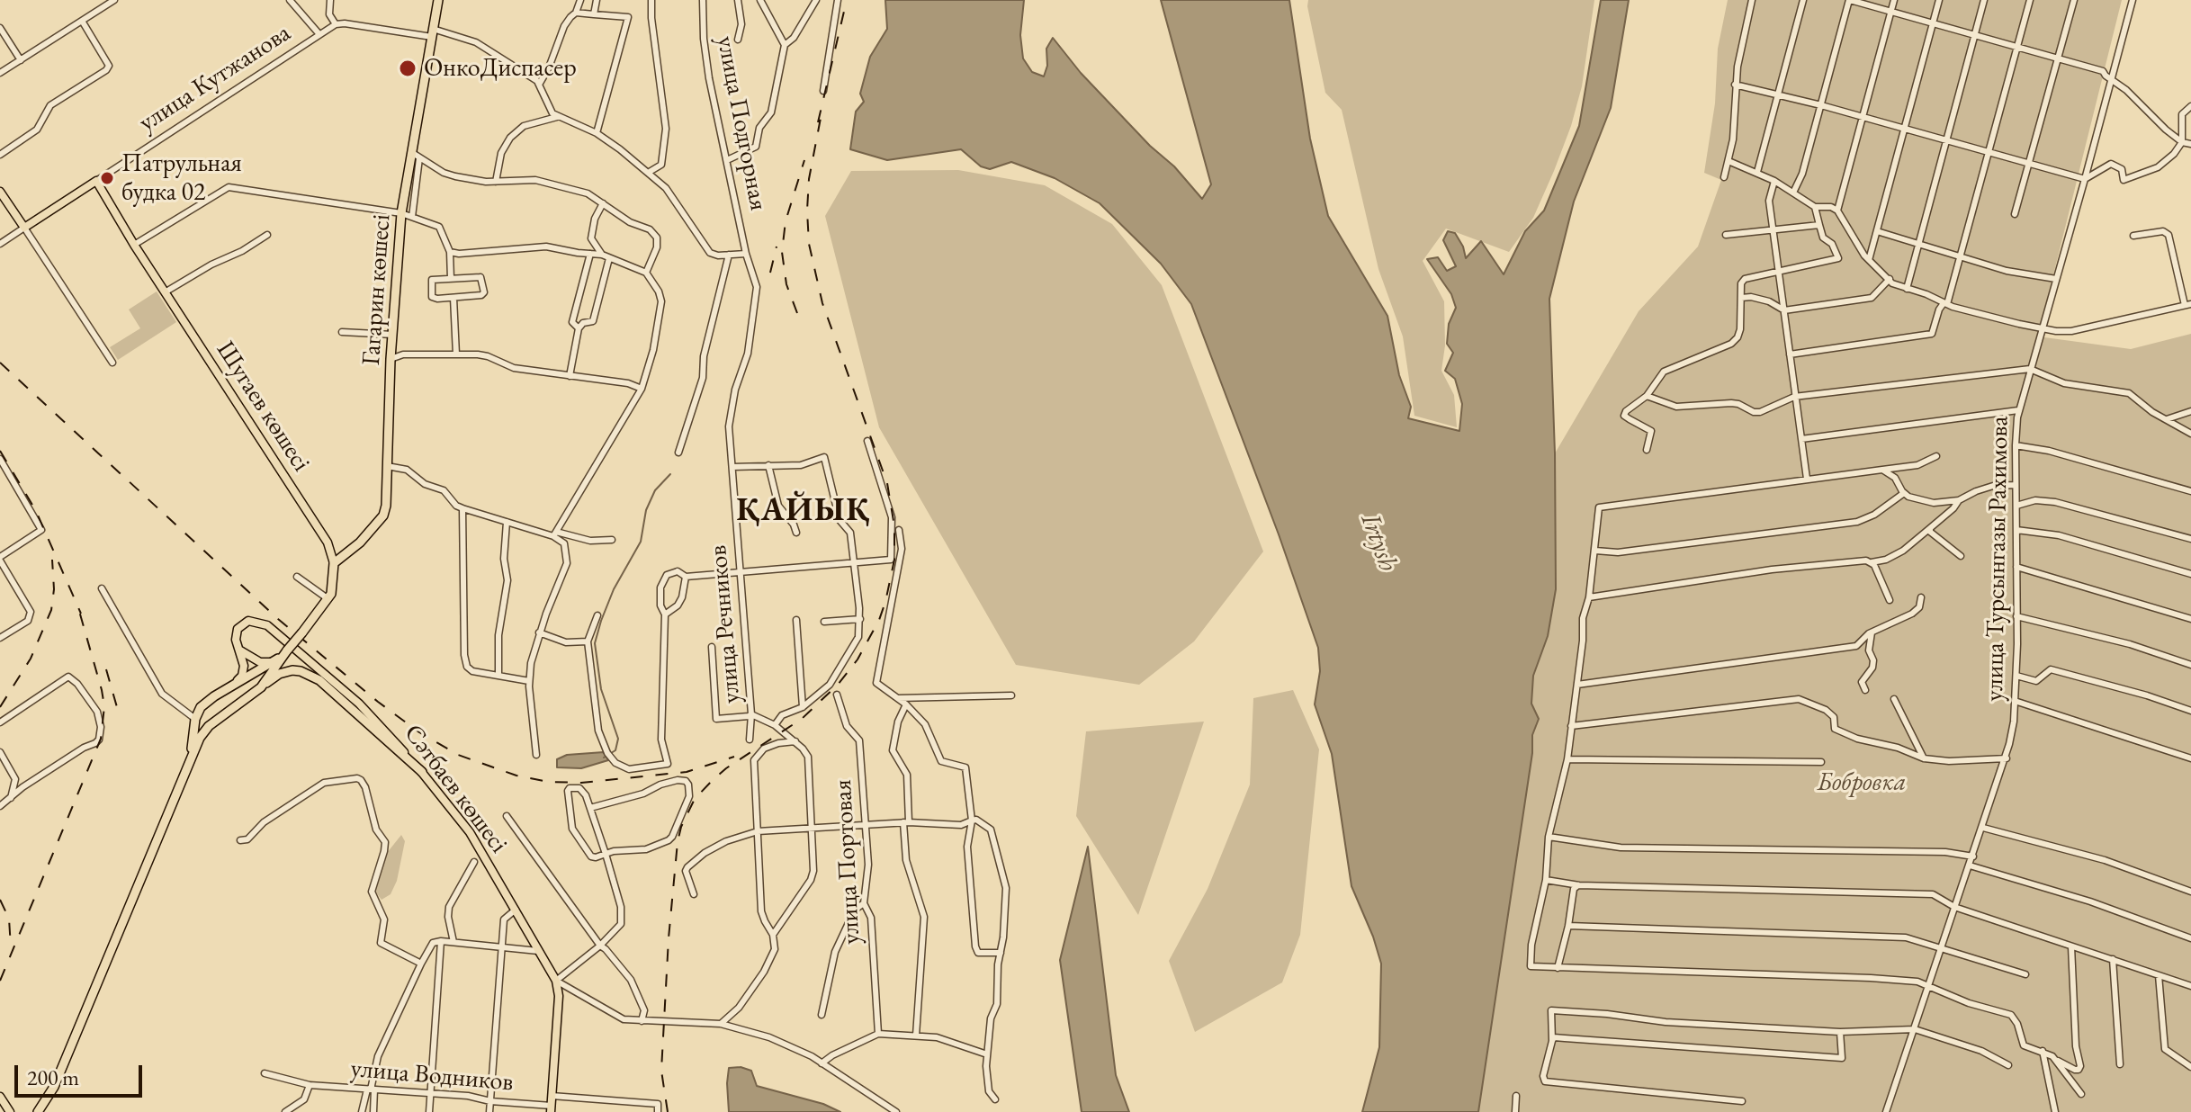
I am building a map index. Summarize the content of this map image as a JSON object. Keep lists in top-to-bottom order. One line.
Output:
{"streets":{"highway":["Гагарин көшесі"],"main road":["улица Кутжанова","Шугаев көшесі","Сәтбаев көшесі"],"street":["улица Подгорная","улица Турсынгазы Рахимова","улица Речников","улица Портовая","улица Водников"]},"crossings":[["улица Кутжанова","Шугаев көшесі"],["улица Подгорная","улица Речников"],["Гагарин көшесі","Шугаев көшесі"],["Сәтбаев көшесі","улица Водников"]],"districts":["ҚАЙЫҚ"],"water":["Irtysh"],"parks":["Бобровка"],"places":["ОнкоДиспасер","Патрульная будка 02"],"scale_bar":"200 m"}
